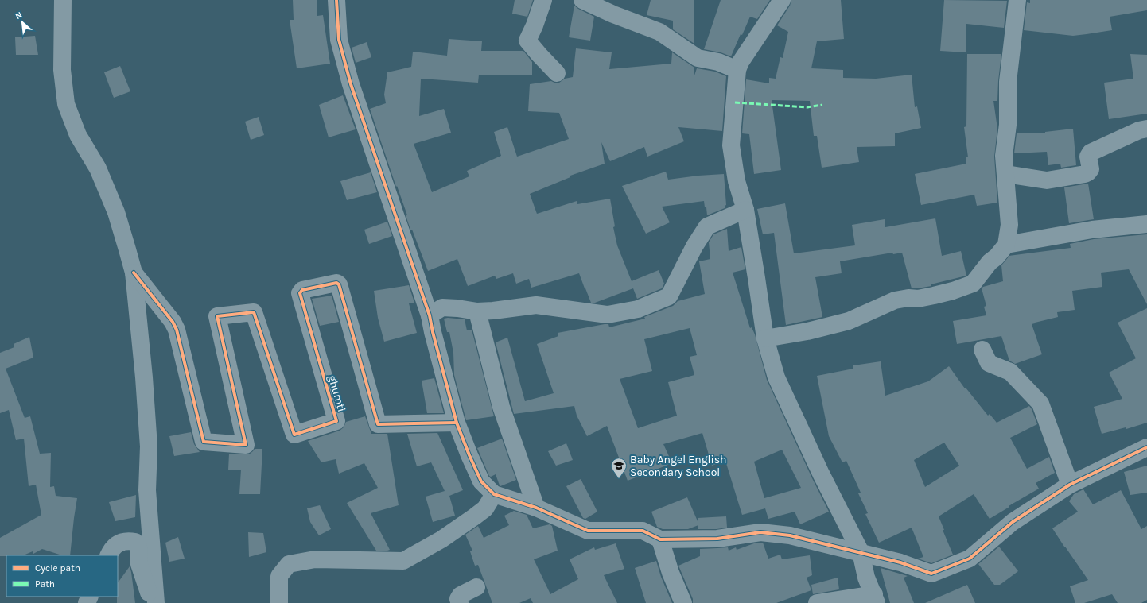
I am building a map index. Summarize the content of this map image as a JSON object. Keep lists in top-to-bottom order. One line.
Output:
{"streets":{"street":["ghumti"]},"places":{"school or university":["Baby Angel English Secondary School"]},"legend":["Cycle path","Path"],"north":"top left"}
